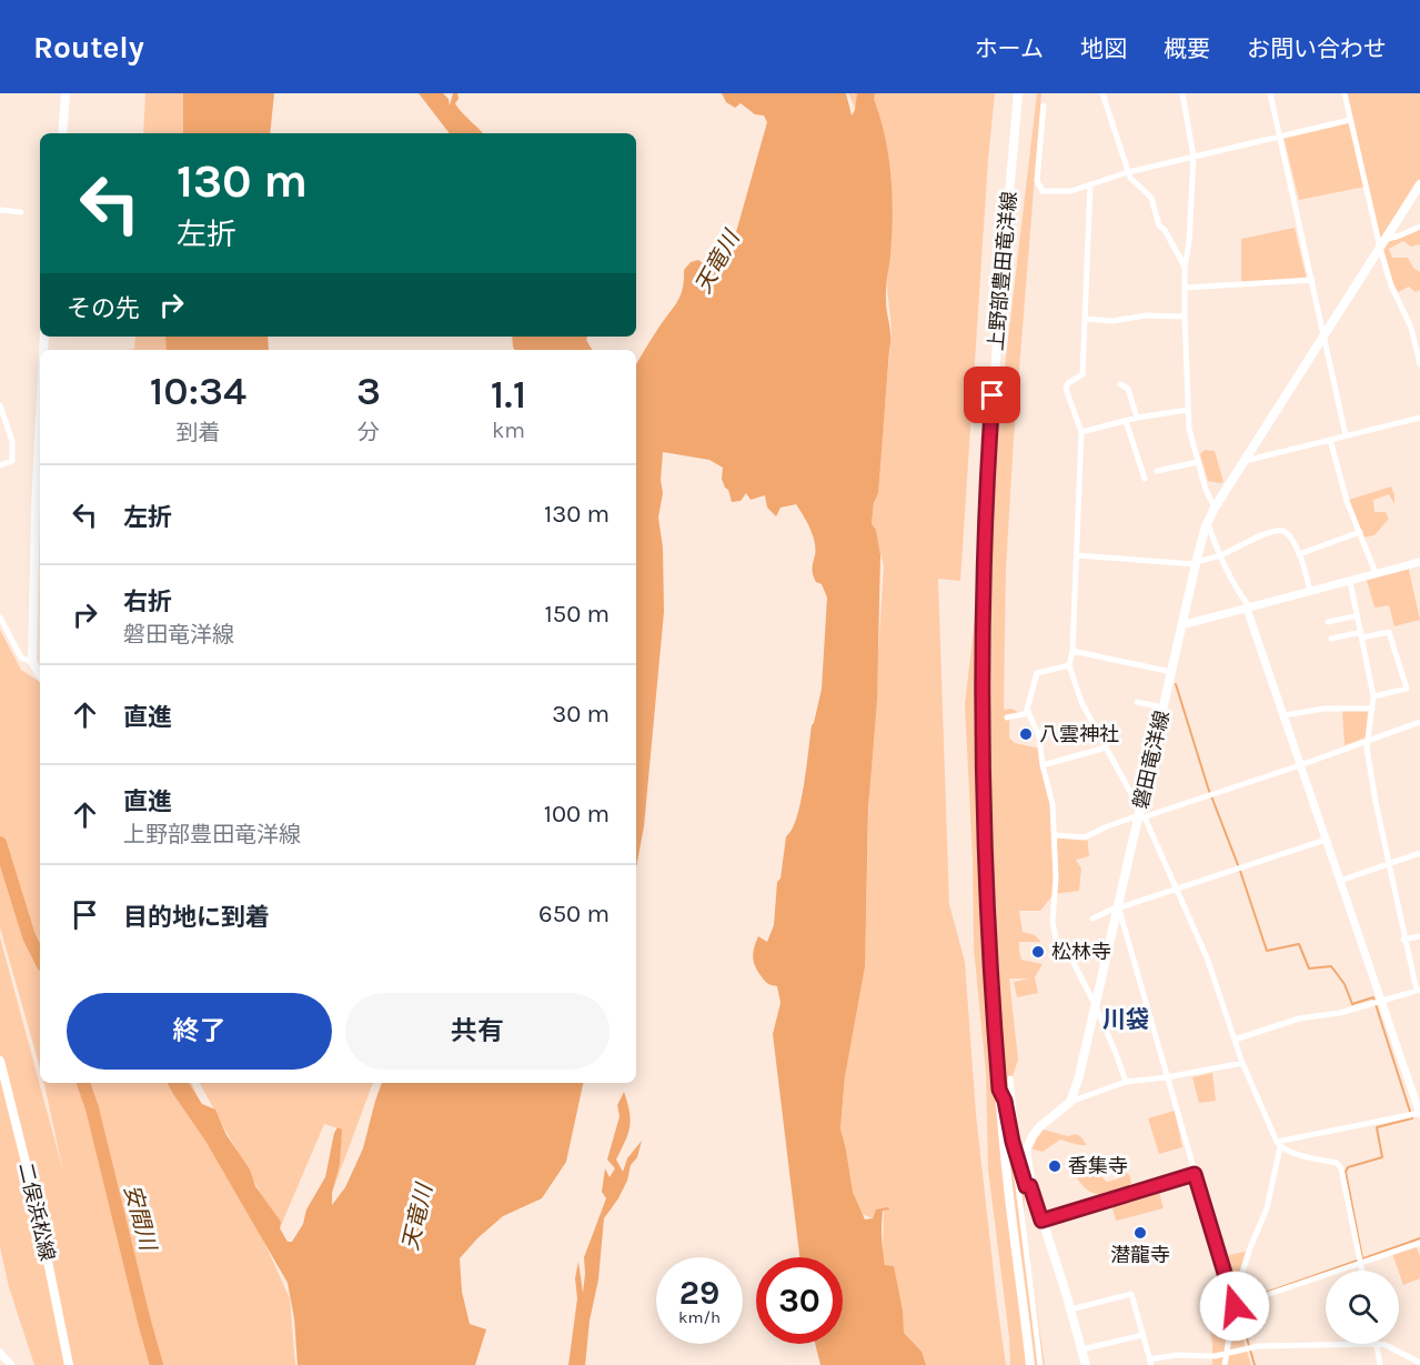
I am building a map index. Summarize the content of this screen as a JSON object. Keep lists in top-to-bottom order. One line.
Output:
{"streets":{"main road":["上野部豊田竜洋線","磐田竜洋線","二俣浜松線"]},"districts":["川袋"],"water":["天竜川","安間川"],"places":["八雲神社","松林寺","香集寺","潜龍寺"],"page":{"header":"Routely","nav":["ホーム","地図","概要","お問い合わせ"],"turn":["130 m","左折"],"then":"その先","eta":["10:34","到着","3","分","1.1","km"],"list":[{"name":"左折","value":"130 m"},{"name":"右折","note":"磐田竜洋線","value":"150 m"},{"name":"直進","value":"30 m"},{"name":"直進","note":"上野部豊田竜洋線","value":"100 m"},{"name":"目的地に到着","value":"650 m"}],"buttons":["終了","共有"],"speed":"29 km/h","limit":"30"}}
